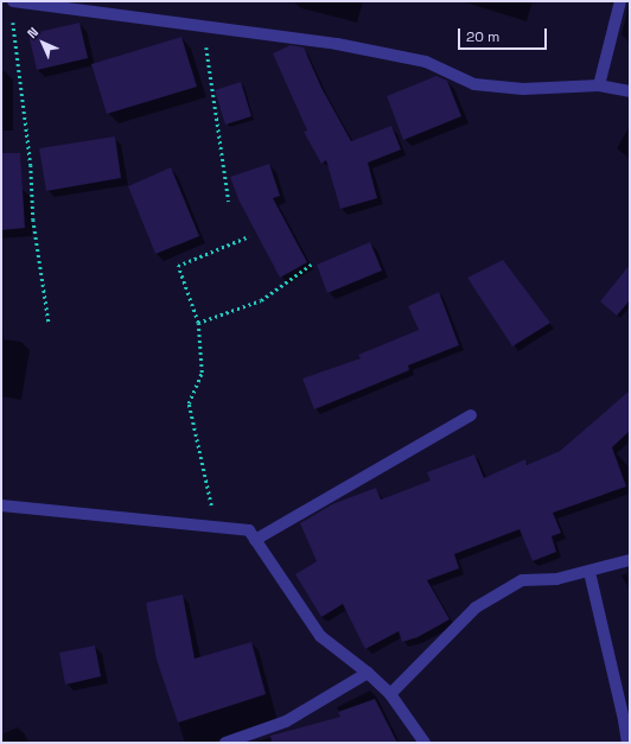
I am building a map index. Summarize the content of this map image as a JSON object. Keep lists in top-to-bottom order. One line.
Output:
{"scale_bar":"20 m","north":"top left"}
